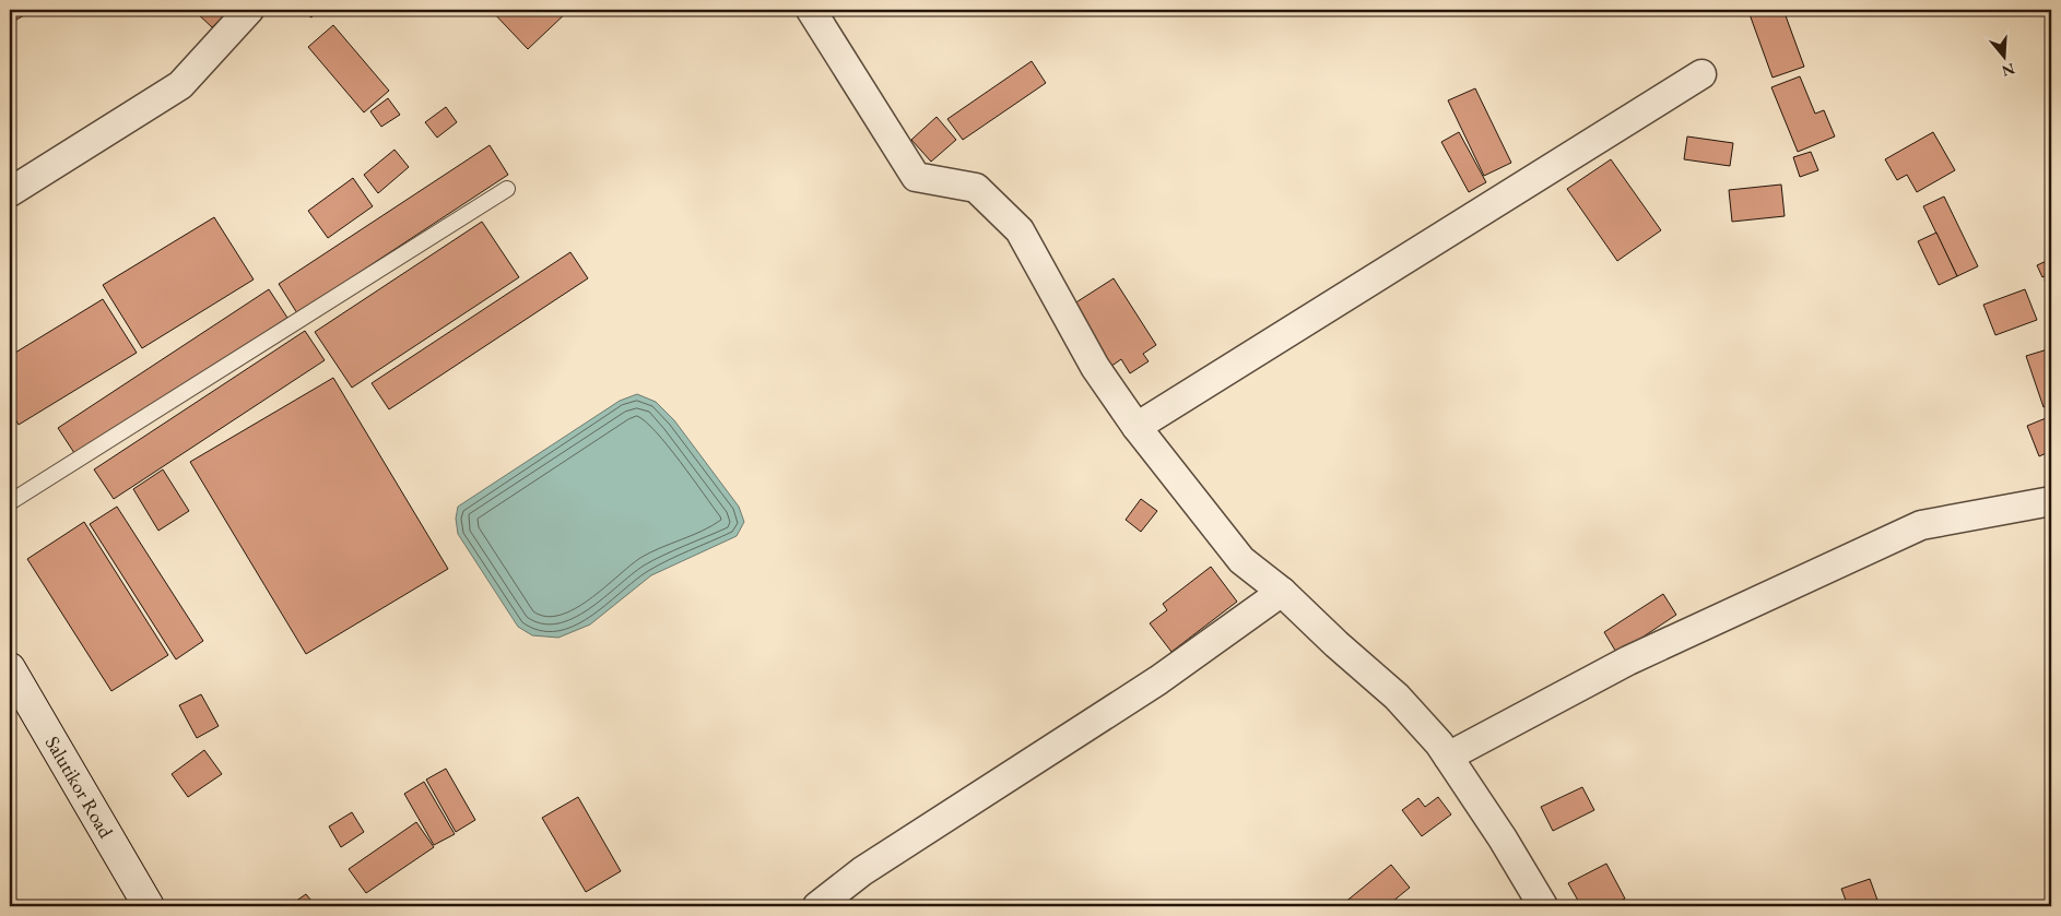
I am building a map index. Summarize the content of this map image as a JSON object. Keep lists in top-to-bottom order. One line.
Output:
{"streets":{"main road":["Salutikor Road"]},"north":"bottom"}
